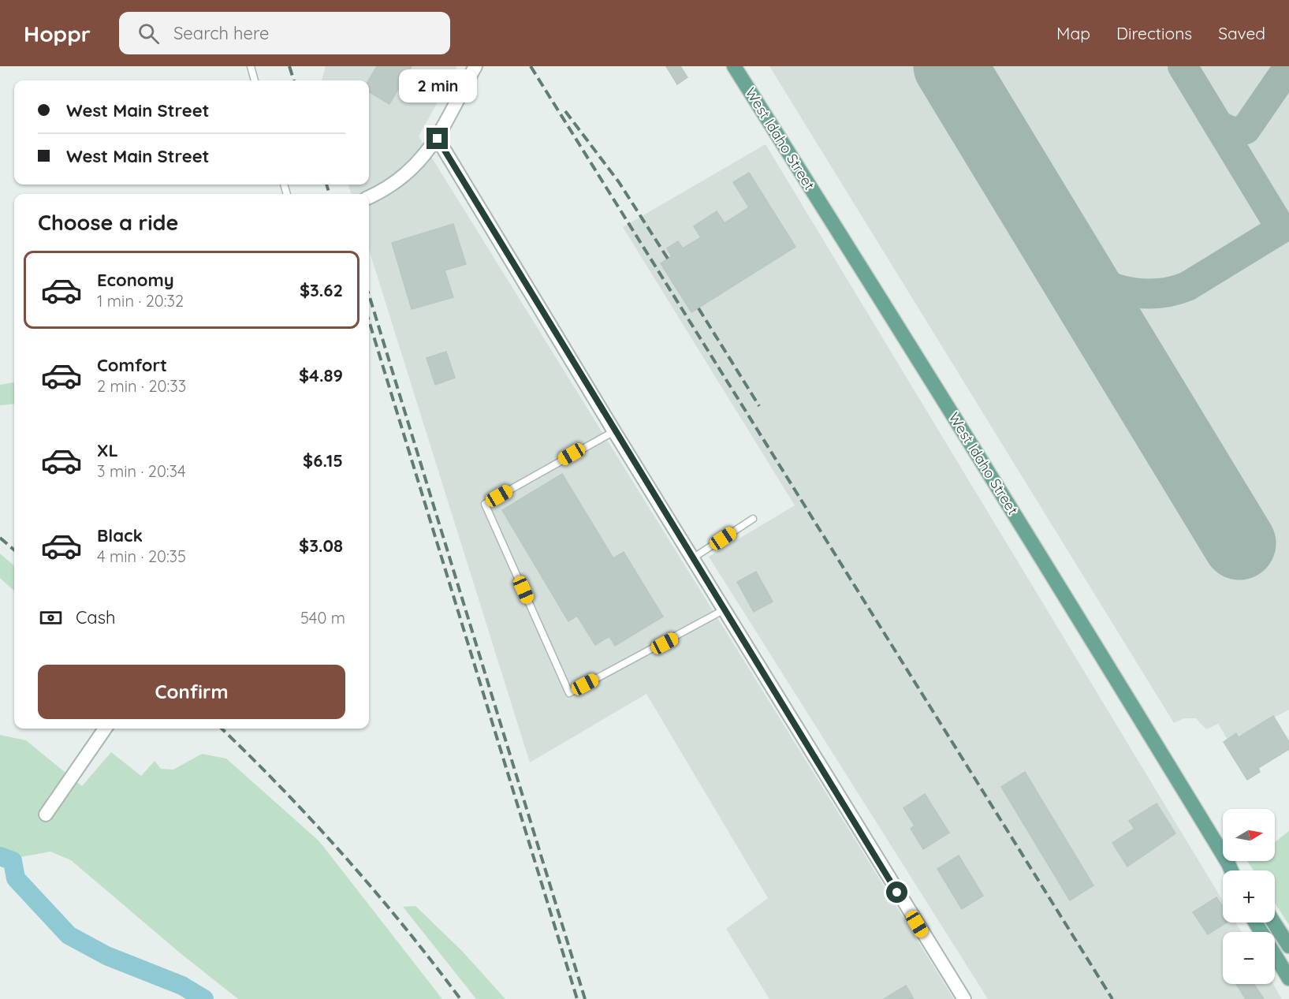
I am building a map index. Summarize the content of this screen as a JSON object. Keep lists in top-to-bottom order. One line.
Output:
{"streets":{"main road":["West Idaho Street"]},"north":"right","page":{"header":"Hoppr","search":"Search here","nav":["Map","Directions","Saved"],"bubble":"2 min","banner":["West Main Street","West Main Street"],"heading":"Choose a ride","list":[{"name":"Economy","note":"1 min · 20:32","value":"$3.62"},{"name":"Comfort","note":"2 min · 20:33","value":"$4.89"},{"name":"XL","note":"3 min · 20:34","value":"$6.15"},{"name":"Black","note":"4 min · 20:35","value":"$3.08"}],"pay":["Cash","540 m"],"buttons":"Confirm","map_buttons":["+","−"]}}
